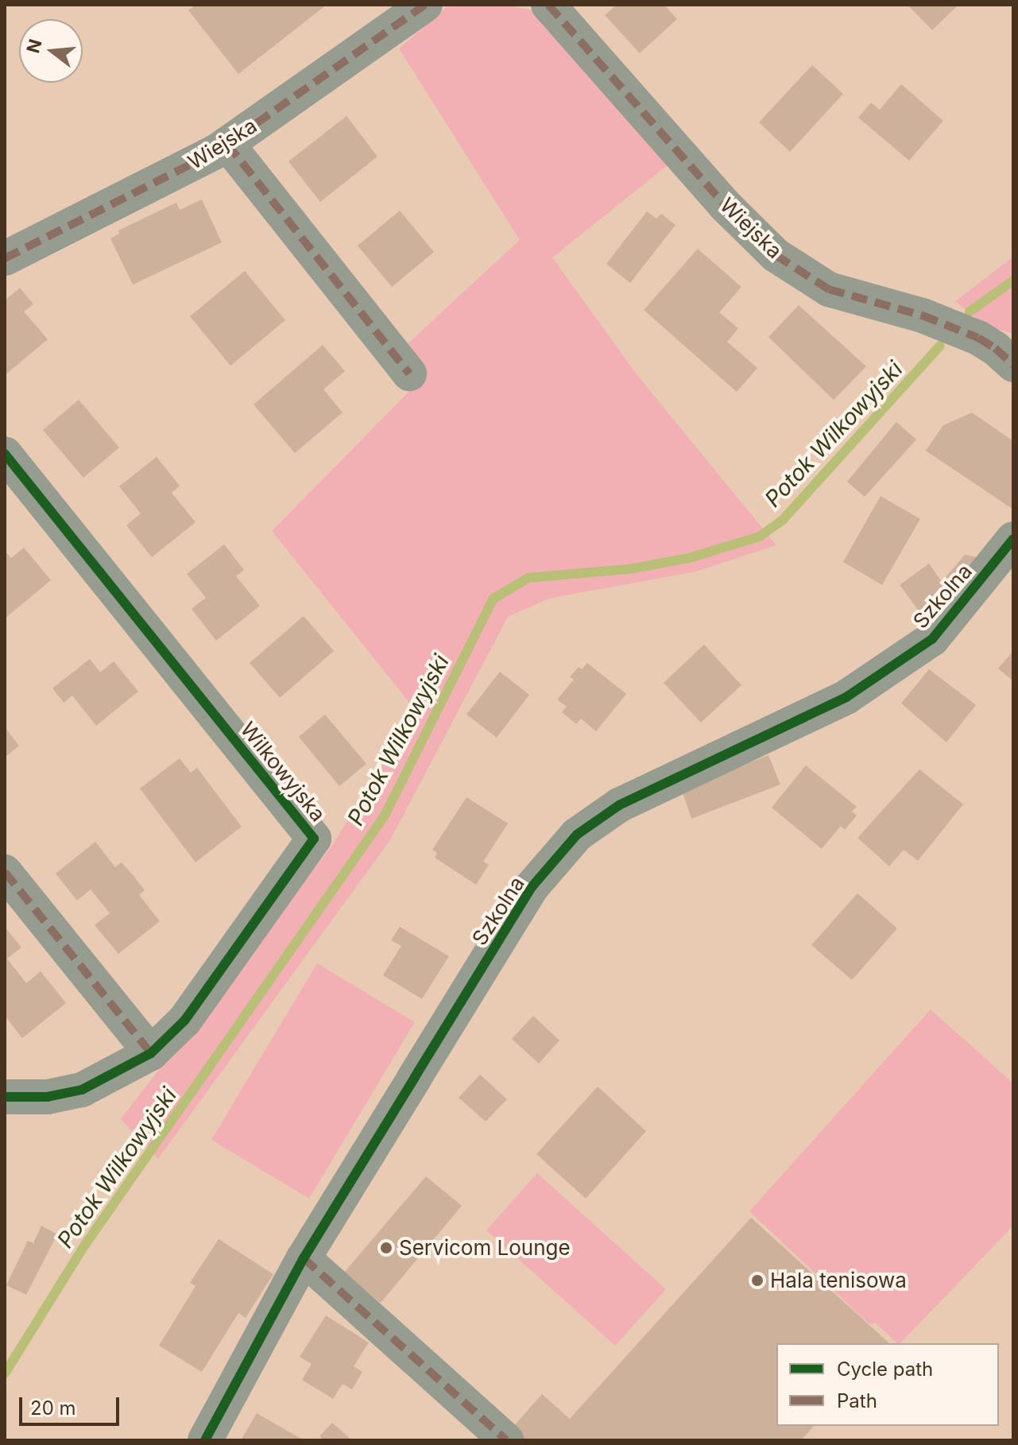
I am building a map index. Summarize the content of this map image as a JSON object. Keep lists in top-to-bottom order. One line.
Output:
{"streets":{"street":["Wiejska","Szkolna","Wilkowyjska"]},"water":["Potok Wilkowyjski"],"places":["Servicom Lounge","Hala tenisowa"],"legend":["Cycle path","Path"],"scale_bar":"20 m","north":"left"}
